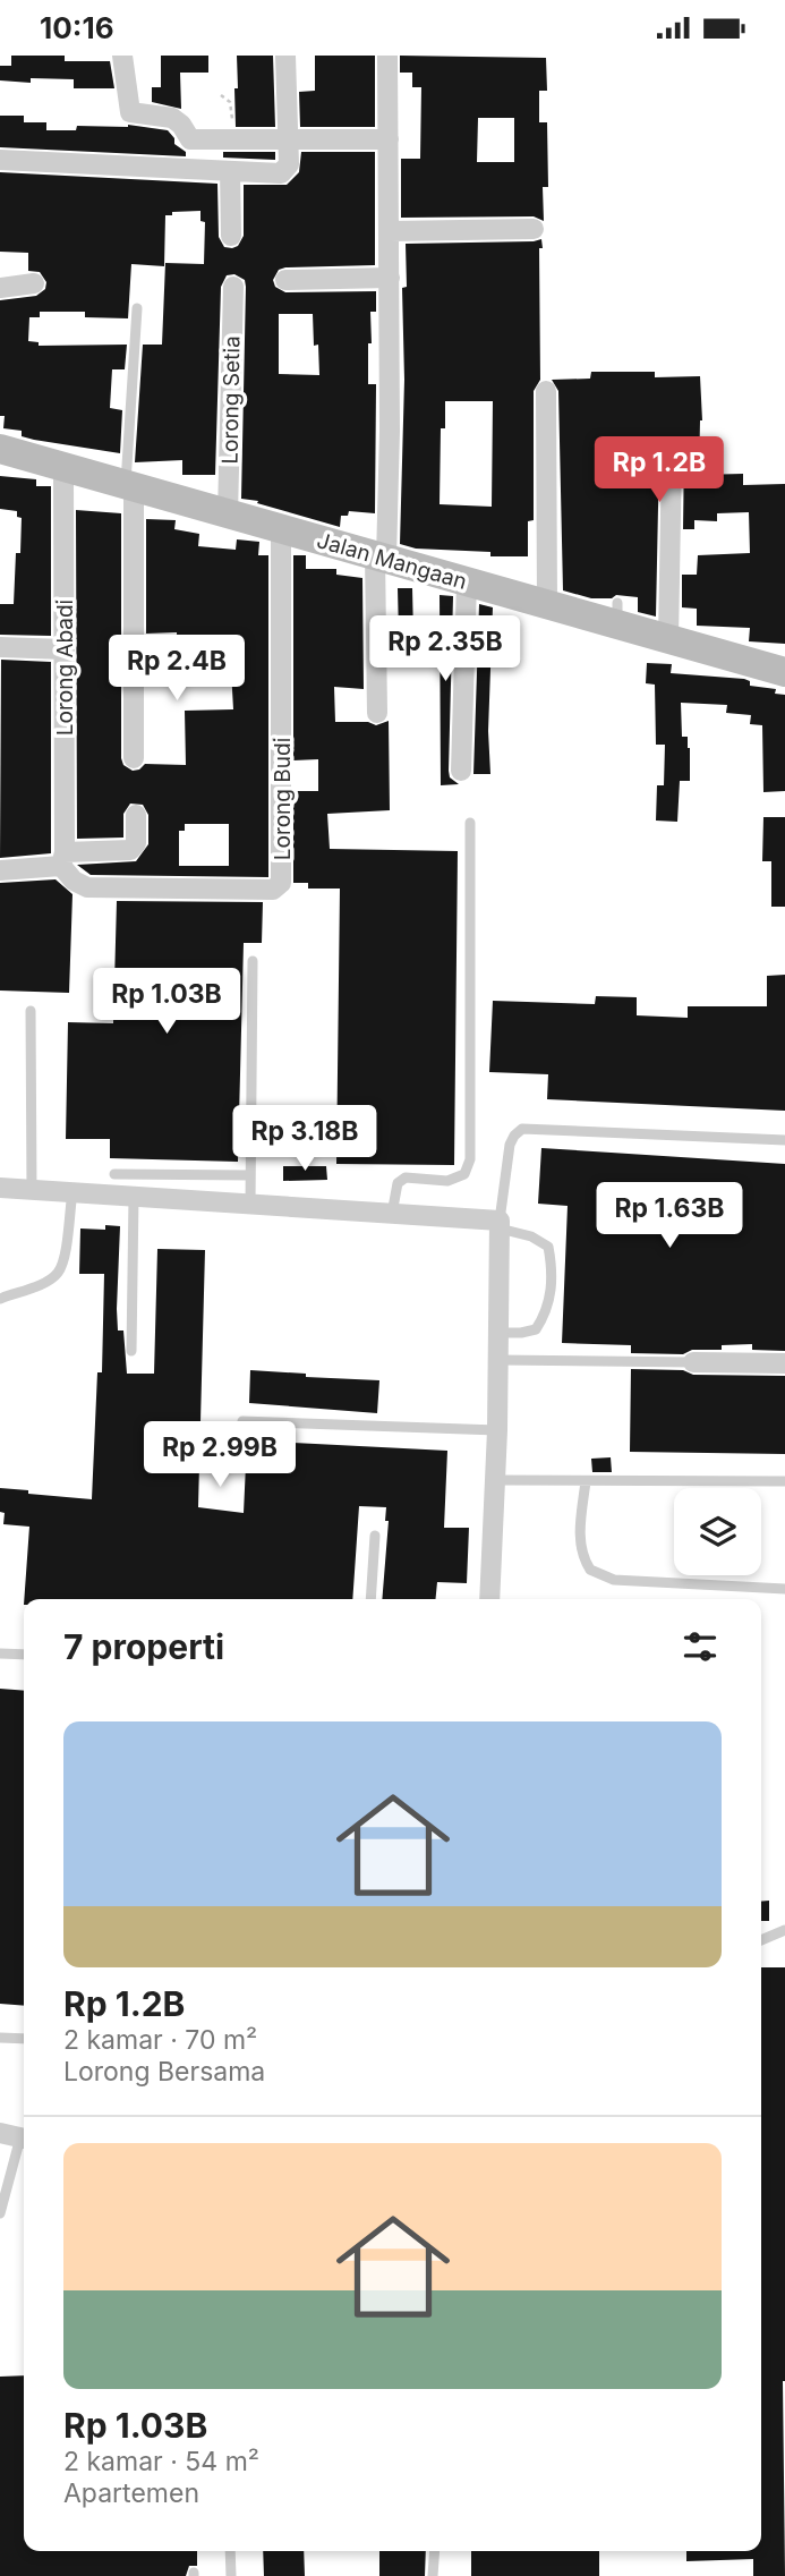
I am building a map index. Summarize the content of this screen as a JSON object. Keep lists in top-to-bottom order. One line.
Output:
{"streets":{"street":["Lorong Setia","Jalan Mangaan","Lorong Abadi","Lorong Budi"]},"crossings":[["Lorong Setia","Jalan Mangaan"],["Jalan Mangaan","Lorong Abadi"],["Jalan Mangaan","Lorong Budi"],["Lorong Abadi","Lorong Budi"]],"page":{"status":"10:16","price":["Rp 1.2B","Rp 2.35B","Rp 2.4B","Rp 1.03B","Rp 3.18B","Rp 1.63B","Rp 2.99B"],"heading":"7 properti","list":[{"name":"Rp 1.2B","note":"2 kamar · 70 m² · Lorong Bersama"},{"name":"Rp 1.03B","note":"2 kamar · 54 m² · Apartemen"}]}}
